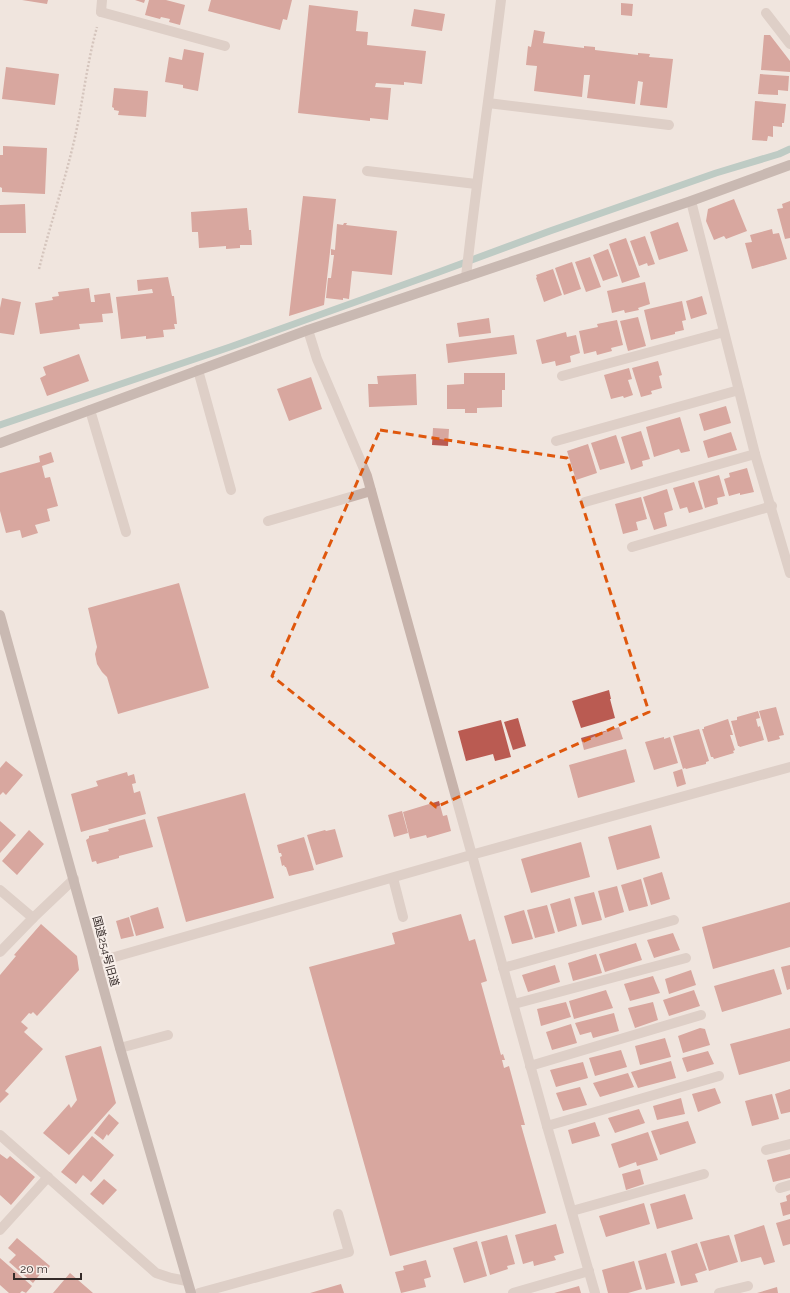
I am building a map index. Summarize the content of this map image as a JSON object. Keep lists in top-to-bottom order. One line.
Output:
{"streets":{"street":["国道254号旧道"]},"scale_bar":"20 m"}
